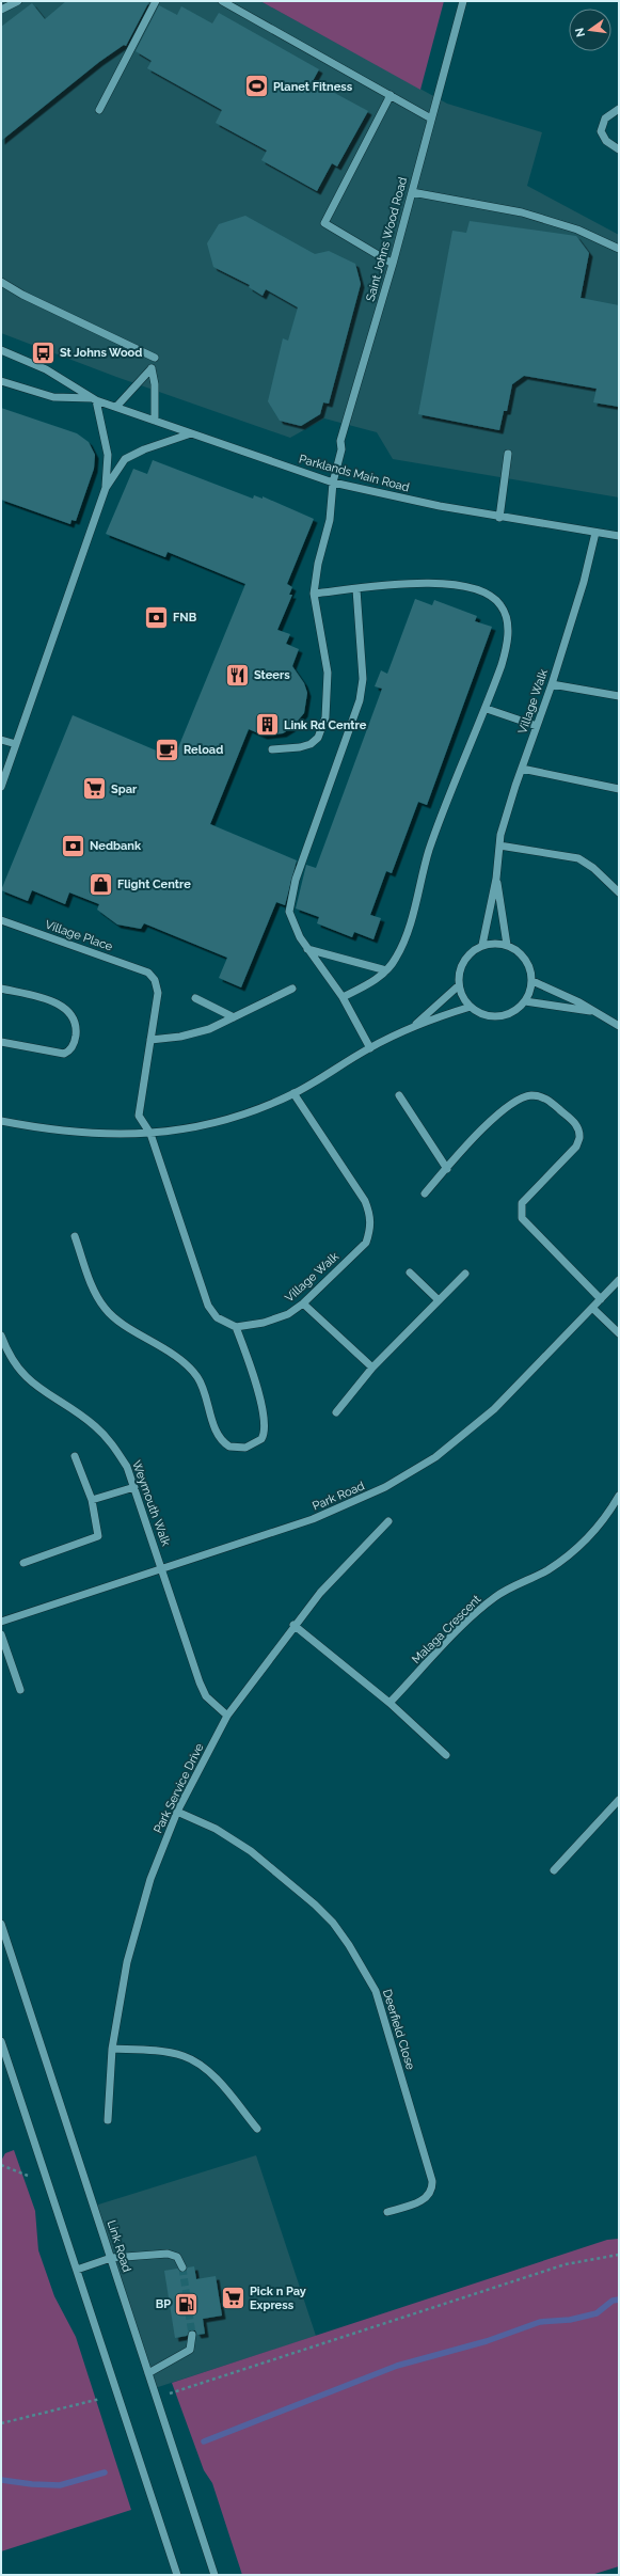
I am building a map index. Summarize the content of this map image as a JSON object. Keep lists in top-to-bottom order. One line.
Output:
{"streets":{"street":["Saint Johns Wood Road","Parklands Main Road","Village Walk","Village Place","Park Road","Weymouth Walk","Malaga Crescent","Park Service Drive","Deerfield Close","Link Road"]},"crossings":[["Saint Johns Wood Road","Parklands Main Road"],["Parklands Main Road","Village Walk"],["Park Road","Weymouth Walk"],["Weymouth Walk","Park Service Drive"],["Park Service Drive","Deerfield Close"]],"places":{"sports":["Planet Fitness"],"bus stop":["St Johns Wood"],"bank":["FNB","Nedbank"],"restaurant":["Steers"],"building":["Link Rd Centre"],"cafe":["Reload"],"supermarket":["Spar","Pick n Pay Express"],"shop":["Flight Centre"],"fuel station":["BP"]},"north":"left"}
